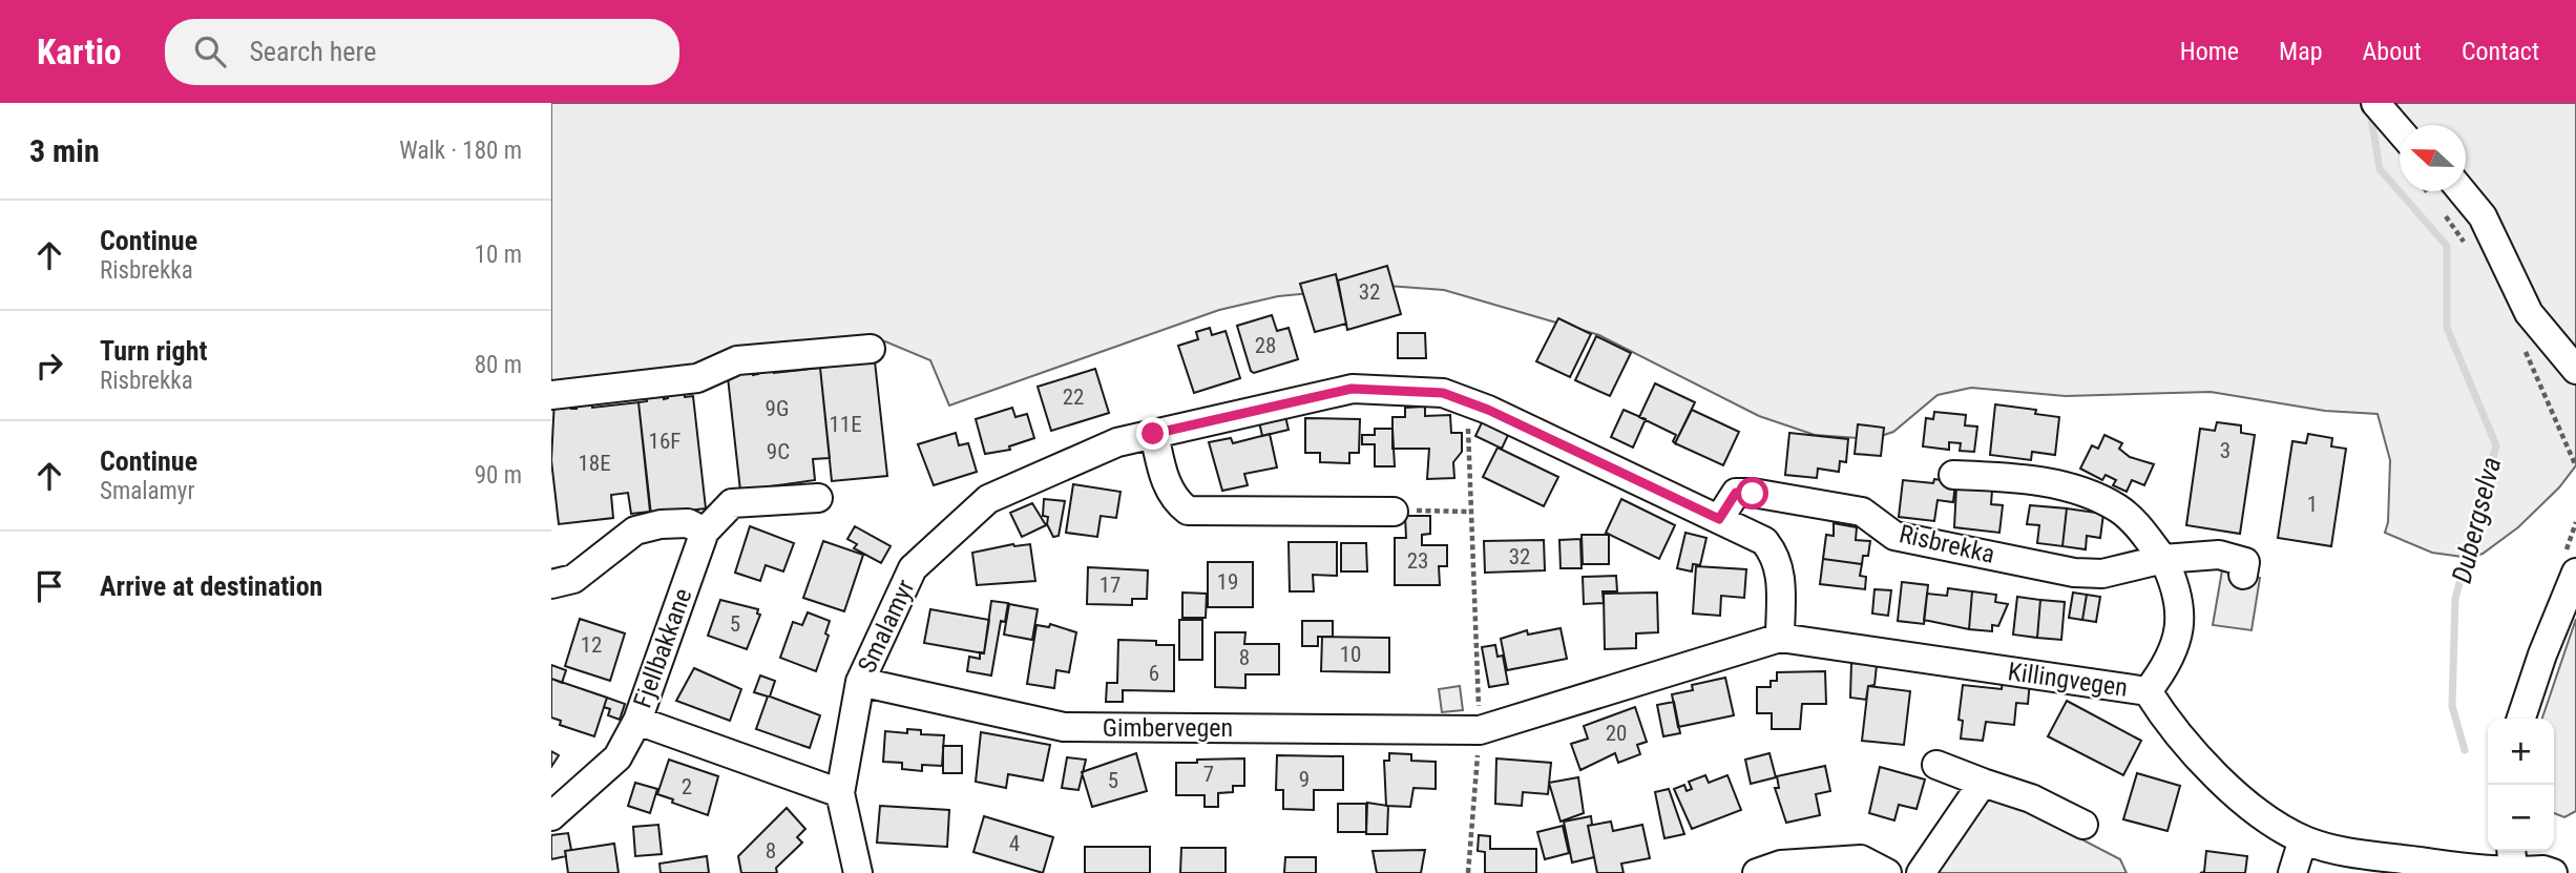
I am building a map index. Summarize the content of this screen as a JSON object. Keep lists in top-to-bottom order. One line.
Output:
{"streets":{"street":["Risbrekka","Smalamyr","Fjellbakkane","Killingvegen","Gimbervegen"]},"crossings":[["Smalamyr","Fjellbakkane"],["Smalamyr","Gimbervegen"],["Killingvegen","Gimbervegen"]],"water":["Dubergselva"],"house_numbers":["32","28","22","9G","11E","16F","3","9C","18E","1","32","23","19","17","5","12","10","8","6","20","7","9","5","2","4","8"],"north":"left","page":{"header":"Kartio","search":"Search here","nav":["Home","Map","About","Contact"],"heading":["3 min","Walk · 180 m"],"list":[["Continue","Risbrekka","10 m"],["Turn right","Risbrekka","80 m"],["Continue","Smalamyr","90 m"],"Arrive at destination"],"map_buttons":["+","−"]}}
